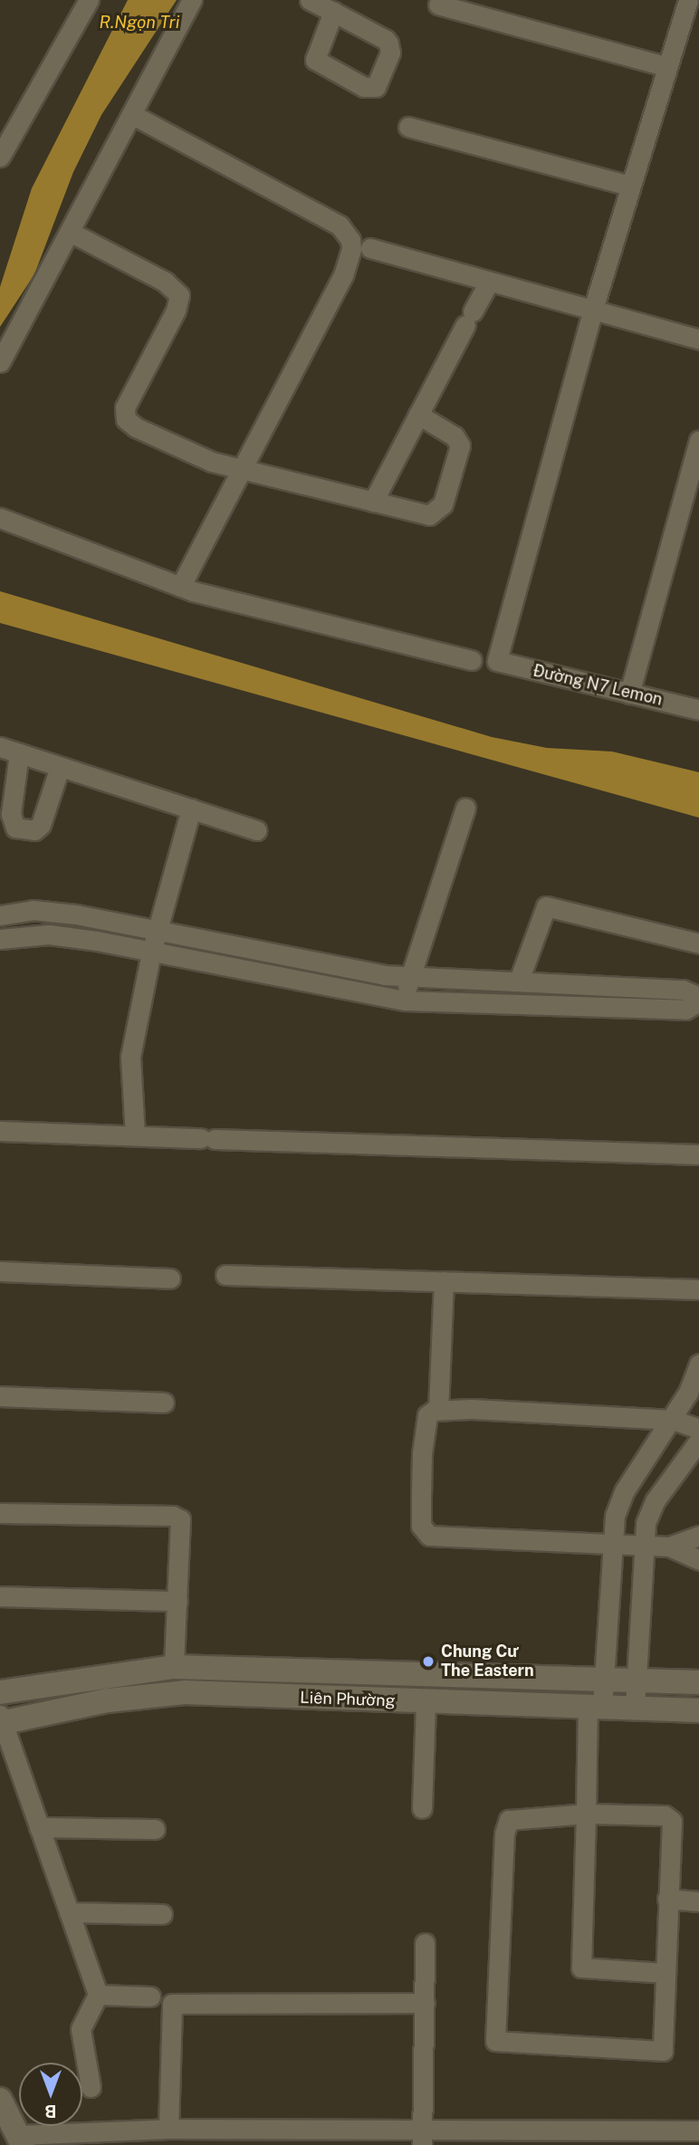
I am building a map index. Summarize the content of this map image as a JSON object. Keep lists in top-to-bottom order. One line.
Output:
{"streets":{"street":["Đường N7 Lemon","Liên Phường"]},"water":["R.Ngọn Tri"],"places":["Chung Cư The Eastern"],"north":"bottom"}
